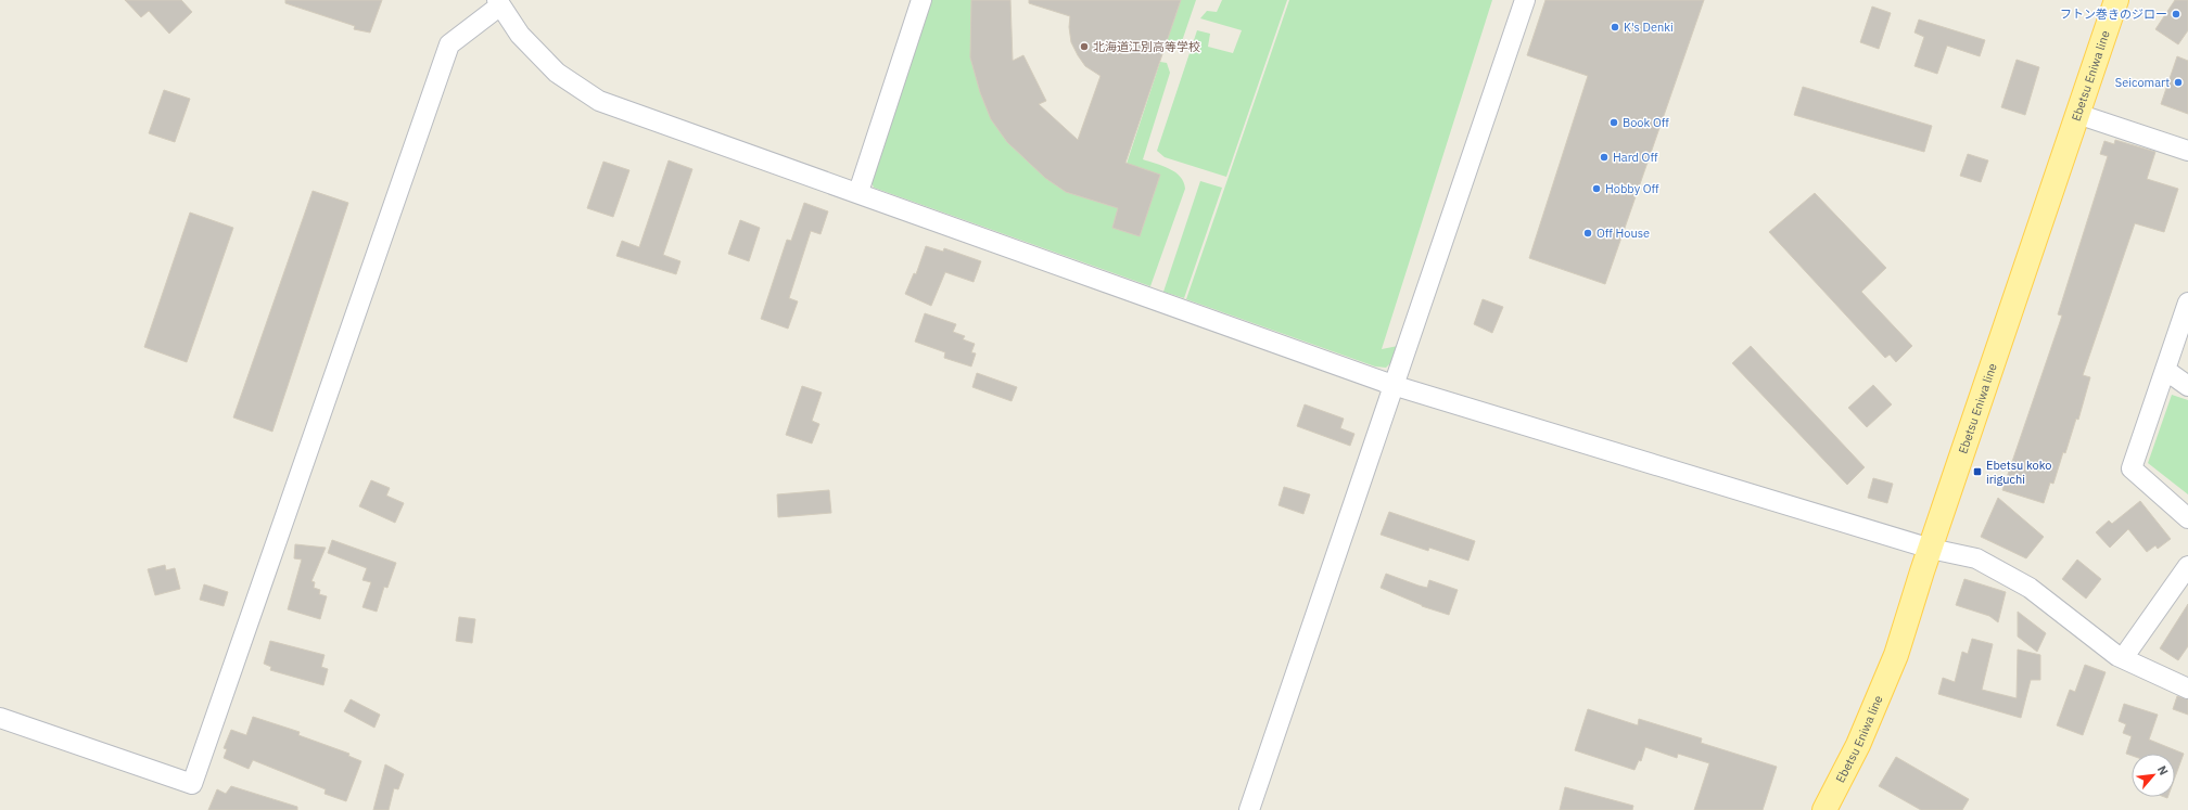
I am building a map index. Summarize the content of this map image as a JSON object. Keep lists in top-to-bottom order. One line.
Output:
{"streets":{"main road":["Ebetsu Eniwa line"]},"places":{"other":["フトン巻きのジロー","K's Denki","北海道江別高等学校","Seicomart","Book Off","Hard Off","Hobby Off","Off House"],"transit":["Ebetsu koko iriguchi"]},"north":"top right"}
